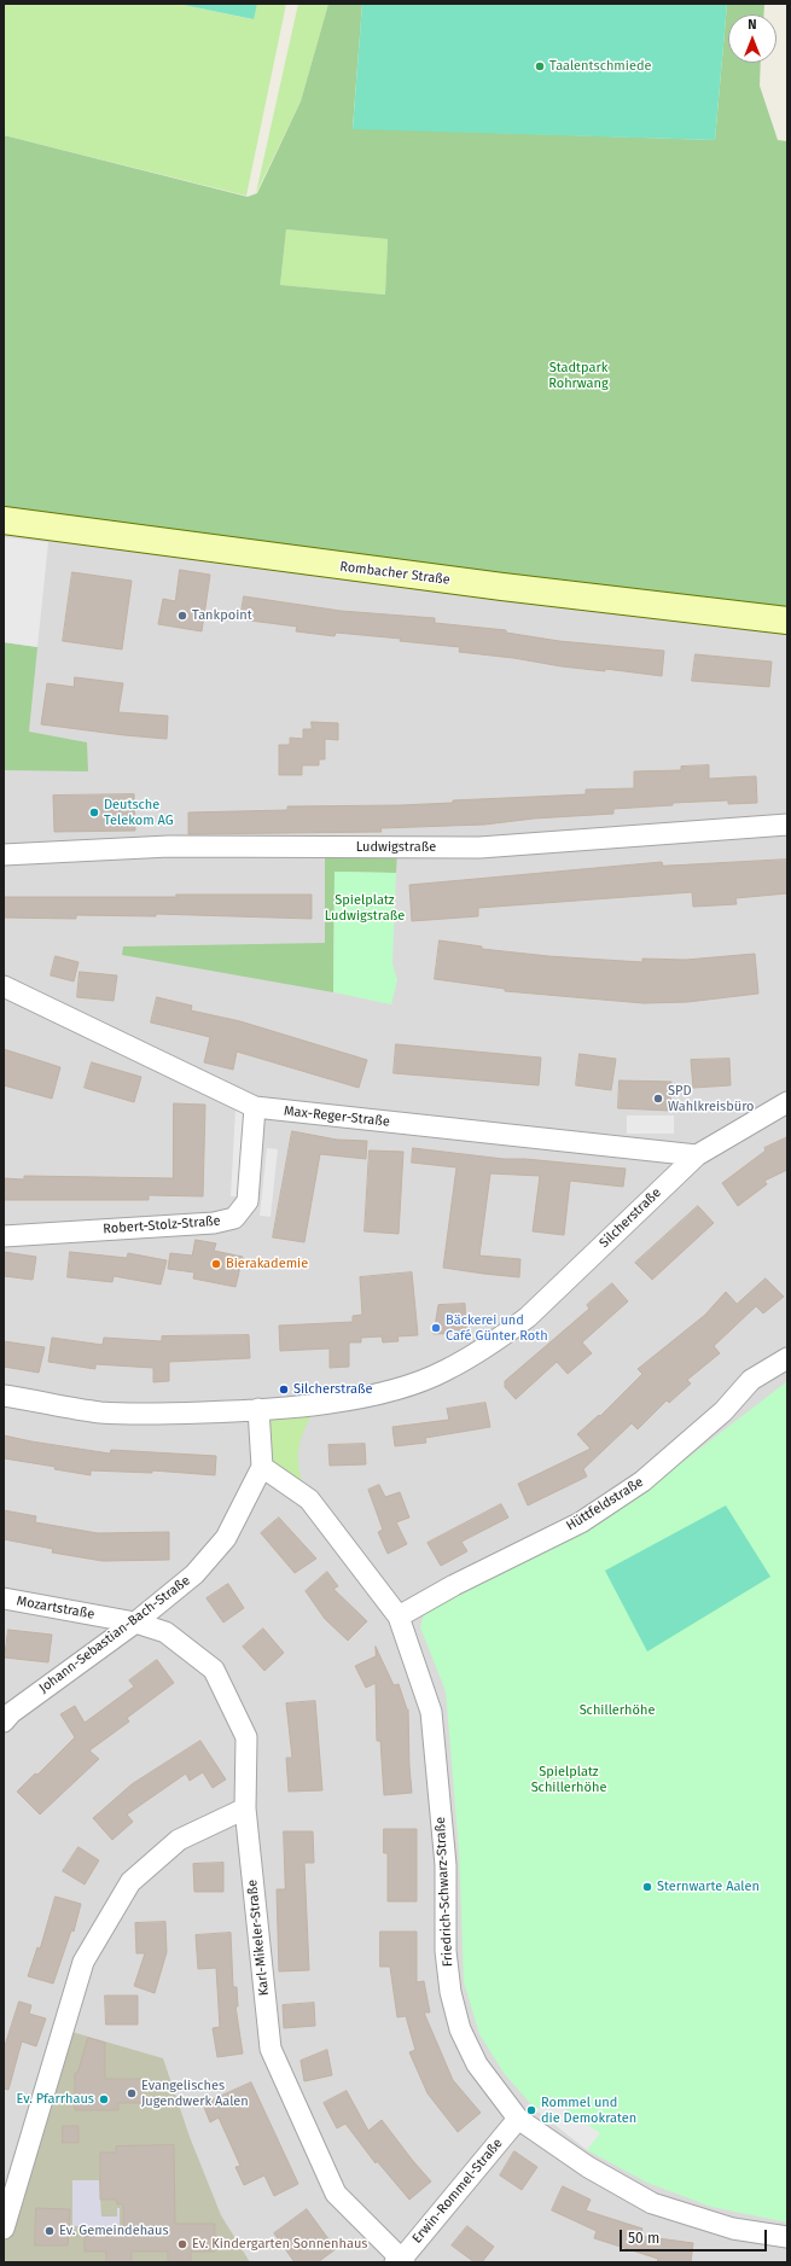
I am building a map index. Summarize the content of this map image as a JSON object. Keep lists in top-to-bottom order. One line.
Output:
{"streets":{"main road":["Rombacher Straße"],"street":["Ludwigstraße","Max-Reger-Straße","Silcherstraße","Robert-Stolz-Straße","Hüttfeldstraße","Mozartstraße","Johann-Sebastian-Bach-Straße","Friedrich-Schwarz-Straße","Karl-Mikeler-Straße","Erwin-Rommel-Straße"]},"crossings":[["Max-Reger-Straße","Silcherstraße"],["Max-Reger-Straße","Robert-Stolz-Straße"],["Hüttfeldstraße","Friedrich-Schwarz-Straße"],["Mozartstraße","Johann-Sebastian-Bach-Straße"],["Mozartstraße","Karl-Mikeler-Straße"],["Johann-Sebastian-Bach-Straße","Friedrich-Schwarz-Straße"],["Johann-Sebastian-Bach-Straße","Karl-Mikeler-Straße"],["Friedrich-Schwarz-Straße","Erwin-Rommel-Straße"],["Karl-Mikeler-Straße","Erwin-Rommel-Straße"]],"parks":["Stadtpark Rohrwang","Spielplatz Ludwigstraße","Schillerhöhe","Spielplatz Schillerhöhe"],"places":["Taalentschmiede","Tankpoint","Deutsche Telekom AG","SPD Wahlkreisbüro","Bierakademie","Bäckerei und Café Günter Roth","Silcherstraße","Sternwarte Aalen","Evangelisches Jugendwerk Aalen","Ev. Pfarrhaus","Rommel und die Demokraten","Ev. Gemeindehaus","Ev. Kindergarten Sonnenhaus"],"scale_bar":"50 m","north":"top"}
